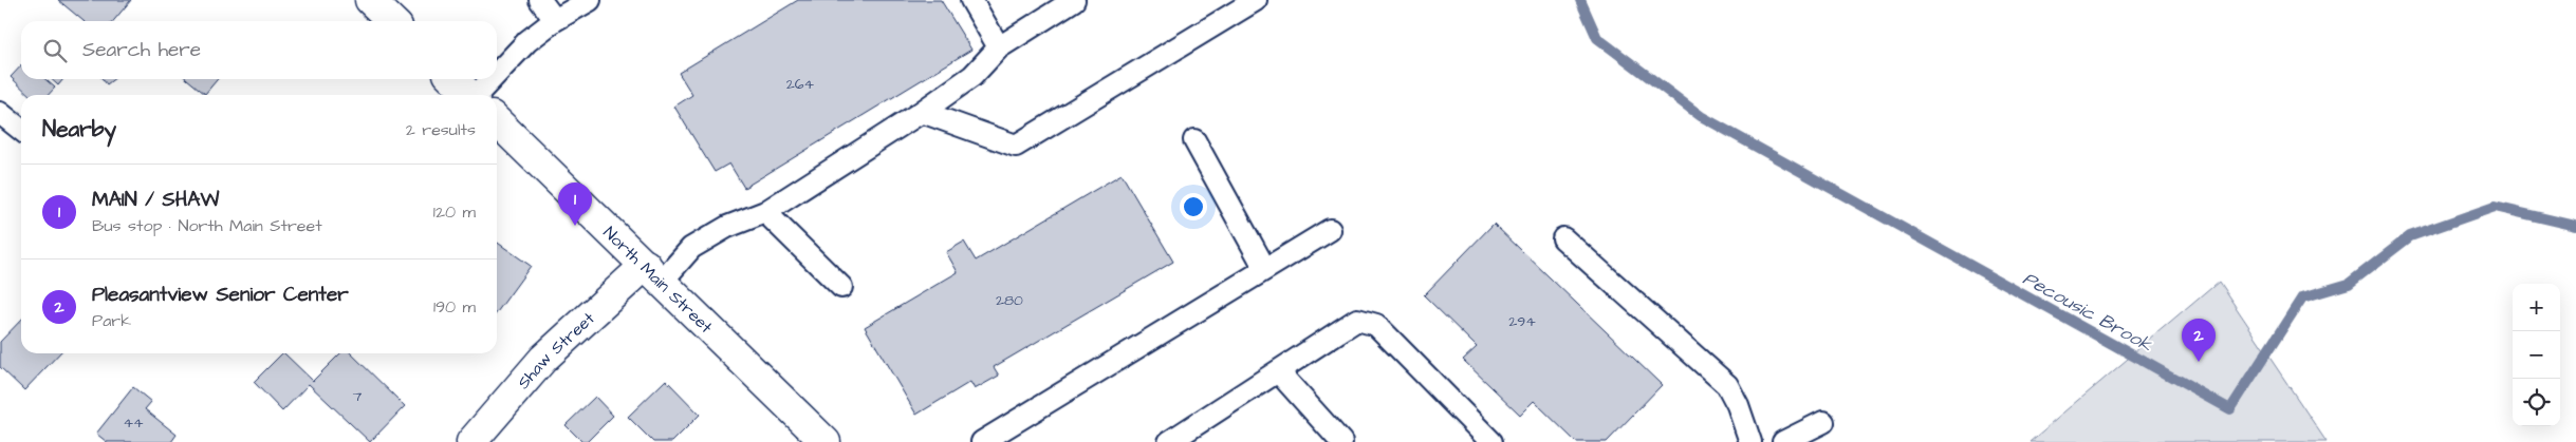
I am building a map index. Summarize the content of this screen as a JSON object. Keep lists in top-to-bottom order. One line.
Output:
{"streets":{"main road":["North Main Street","Shaw Street"]},"crossings":[["North Main Street","Shaw Street"]],"water":["Pecousic Brook"],"house_numbers":["264","280","294","7","44"],"page":{"search":"Search here","heading":["Nearby","2 results"],"list":[{"mark":"1","name":"MAIN / SHAW","note":"Bus stop · North Main Street","value":"120 m"},{"mark":"2","name":"Pleasantview Senior Center","note":"Park","value":"190 m"}],"pins":["1","2"],"map_buttons":["+","−"]}}
